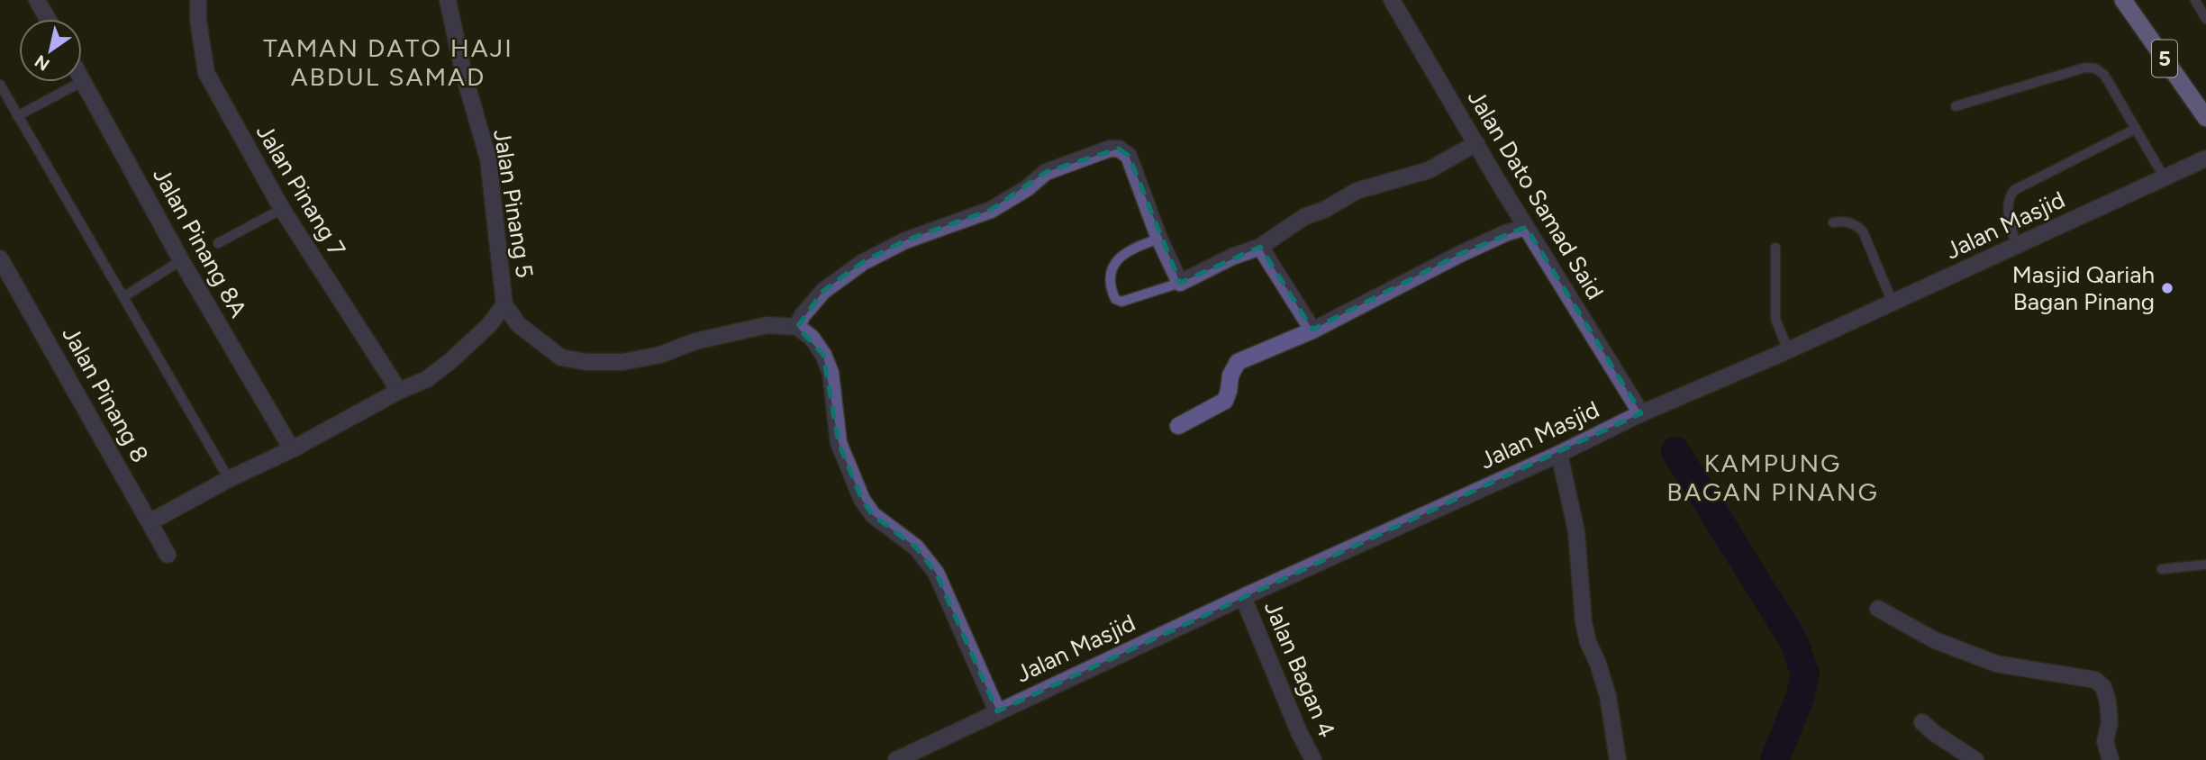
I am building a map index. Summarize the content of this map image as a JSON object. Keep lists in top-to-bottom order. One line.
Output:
{"streets":{"highway":["5"],"street":["Jalan Pinang 7","Jalan Dato Samad Said","Jalan Pinang 5","Jalan Masjid","Jalan Pinang 8A","Jalan Pinang 8","Jalan Bagan 4"]},"crossings":[["Jalan Dato Samad Said","Jalan Masjid"],["Jalan Masjid","Jalan Bagan 4"]],"districts":["TAMAN DATO HAJI ABDUL SAMAD","KAMPUNG BAGAN PINANG"],"places":["Masjid Qariah Bagan Pinang"],"north":"bottom left"}
